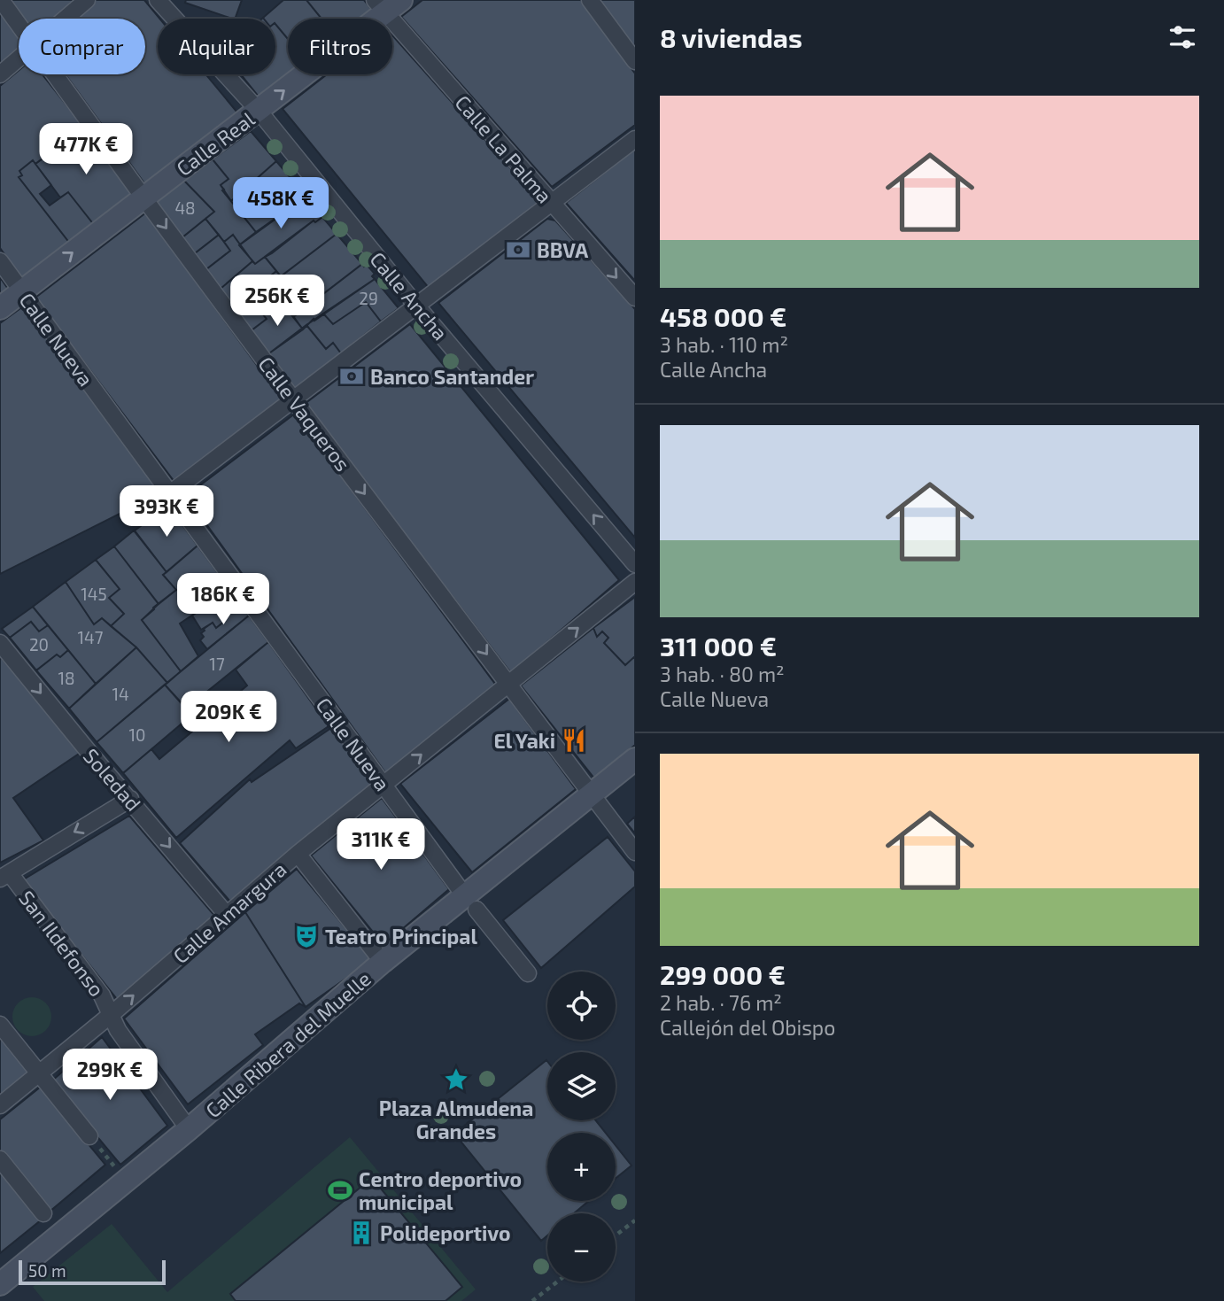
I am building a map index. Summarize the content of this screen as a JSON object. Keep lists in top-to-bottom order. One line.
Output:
{"streets":{"street":["Calle Real","Calle La Palma","Calle Ancha","Calle Nueva","Calle Vaqueros","Soledad","Calle Amargura","San Ildefonso","Calle Ribera del Muelle"]},"crossings":[["Calle Real","Calle La Palma"],["Calle Real","Calle Ancha"],["Calle Real","Calle Nueva"],["Calle Real","Calle Vaqueros"],["Calle Nueva","Calle Amargura"],["Calle Nueva","Calle Ribera del Muelle"],["Calle Vaqueros","Calle Amargura"],["Calle Vaqueros","Calle Ribera del Muelle"],["Soledad","Calle Amargura"],["Calle Amargura","San Ildefonso"],["San Ildefonso","Calle Ribera del Muelle"]],"one_way":["Calle Real","Calle Ancha","Calle Vaqueros","Soledad","Calle Amargura"],"places":{"bank":["BBVA","Banco Santander"],"restaurant":["El Yaki"],"theatre":["Teatro Principal"],"place":["Plaza Almudena Grandes"],"sports":["Centro deportivo municipal"],"building":["Polideportivo"]},"house_numbers":["48","29","145","147","20","17","18","14","10"],"scale_bar":"50 m","page":{"heading":"8 viviendas","chip":["Comprar","Alquilar","Filtros"],"list":[{"name":"458 000 €","note":"3 hab. · 110 m² · Calle Ancha"},{"name":"311 000 €","note":"3 hab. · 80 m² · Calle Nueva"},{"name":"299 000 €","note":"2 hab. · 76 m² · Callejón del Obispo"}],"price":["477K €","458K €","256K €","393K €","186K €","209K €","311K €","299K €"],"map_buttons":["+","−"],"scale":"50 m"}}
